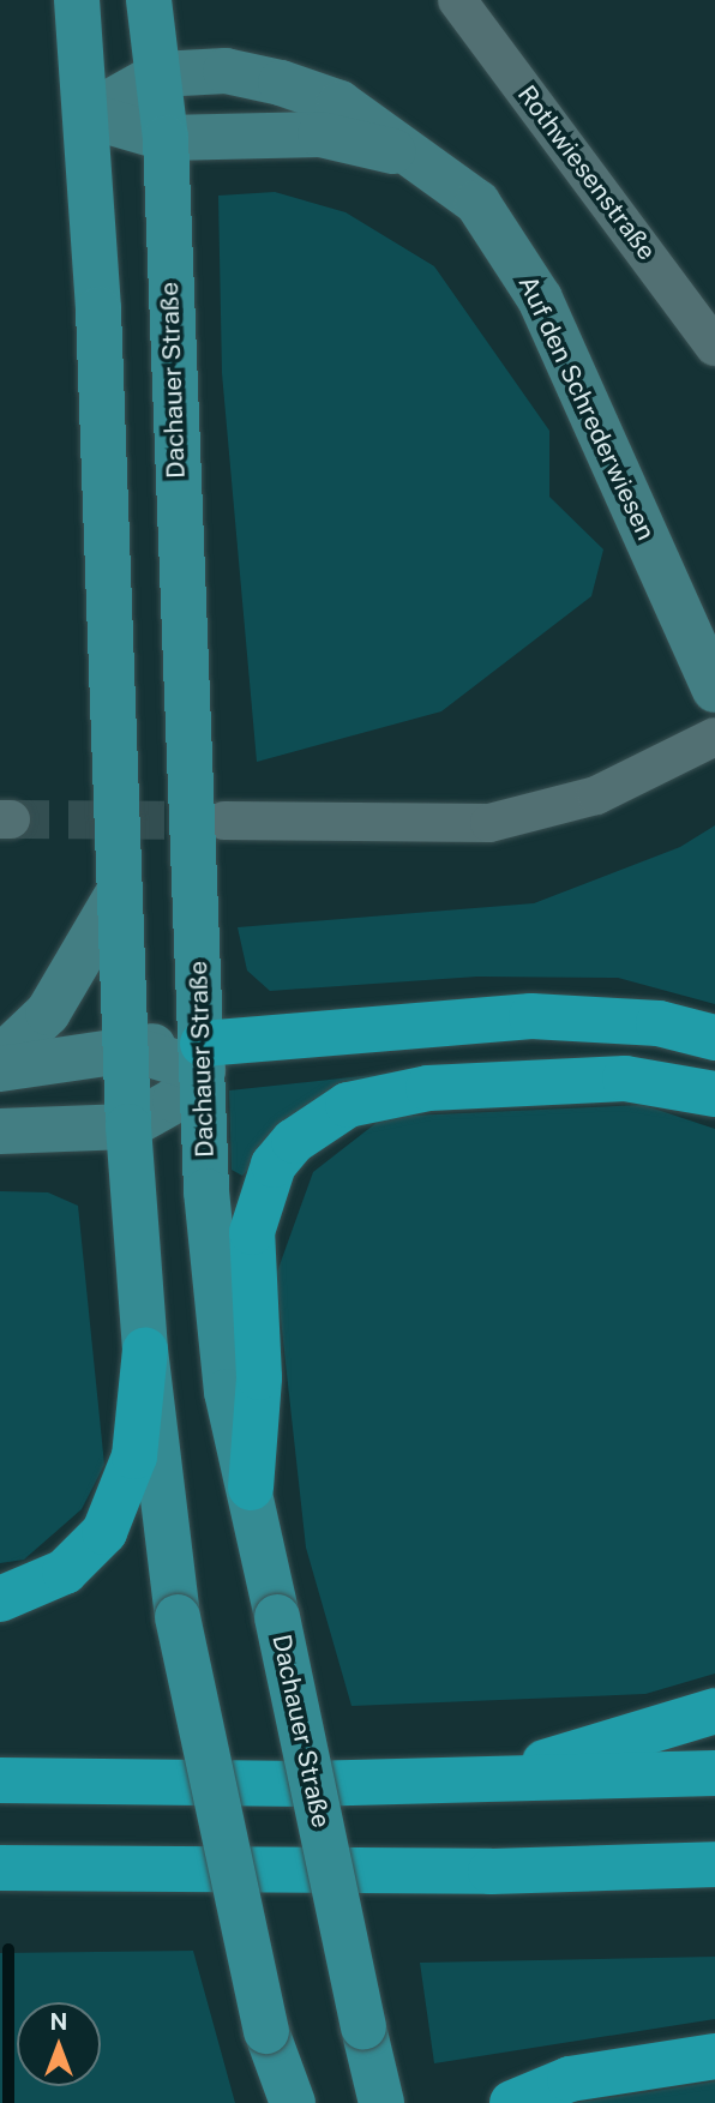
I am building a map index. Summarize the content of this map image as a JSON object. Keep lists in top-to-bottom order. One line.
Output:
{"streets":{"main road":["Dachauer Straße"],"street":["Rothwiesenstraße","Auf den Schrederwiesen"]},"crossings":[["Dachauer Straße","Auf den Schrederwiesen"]],"north":"top"}
